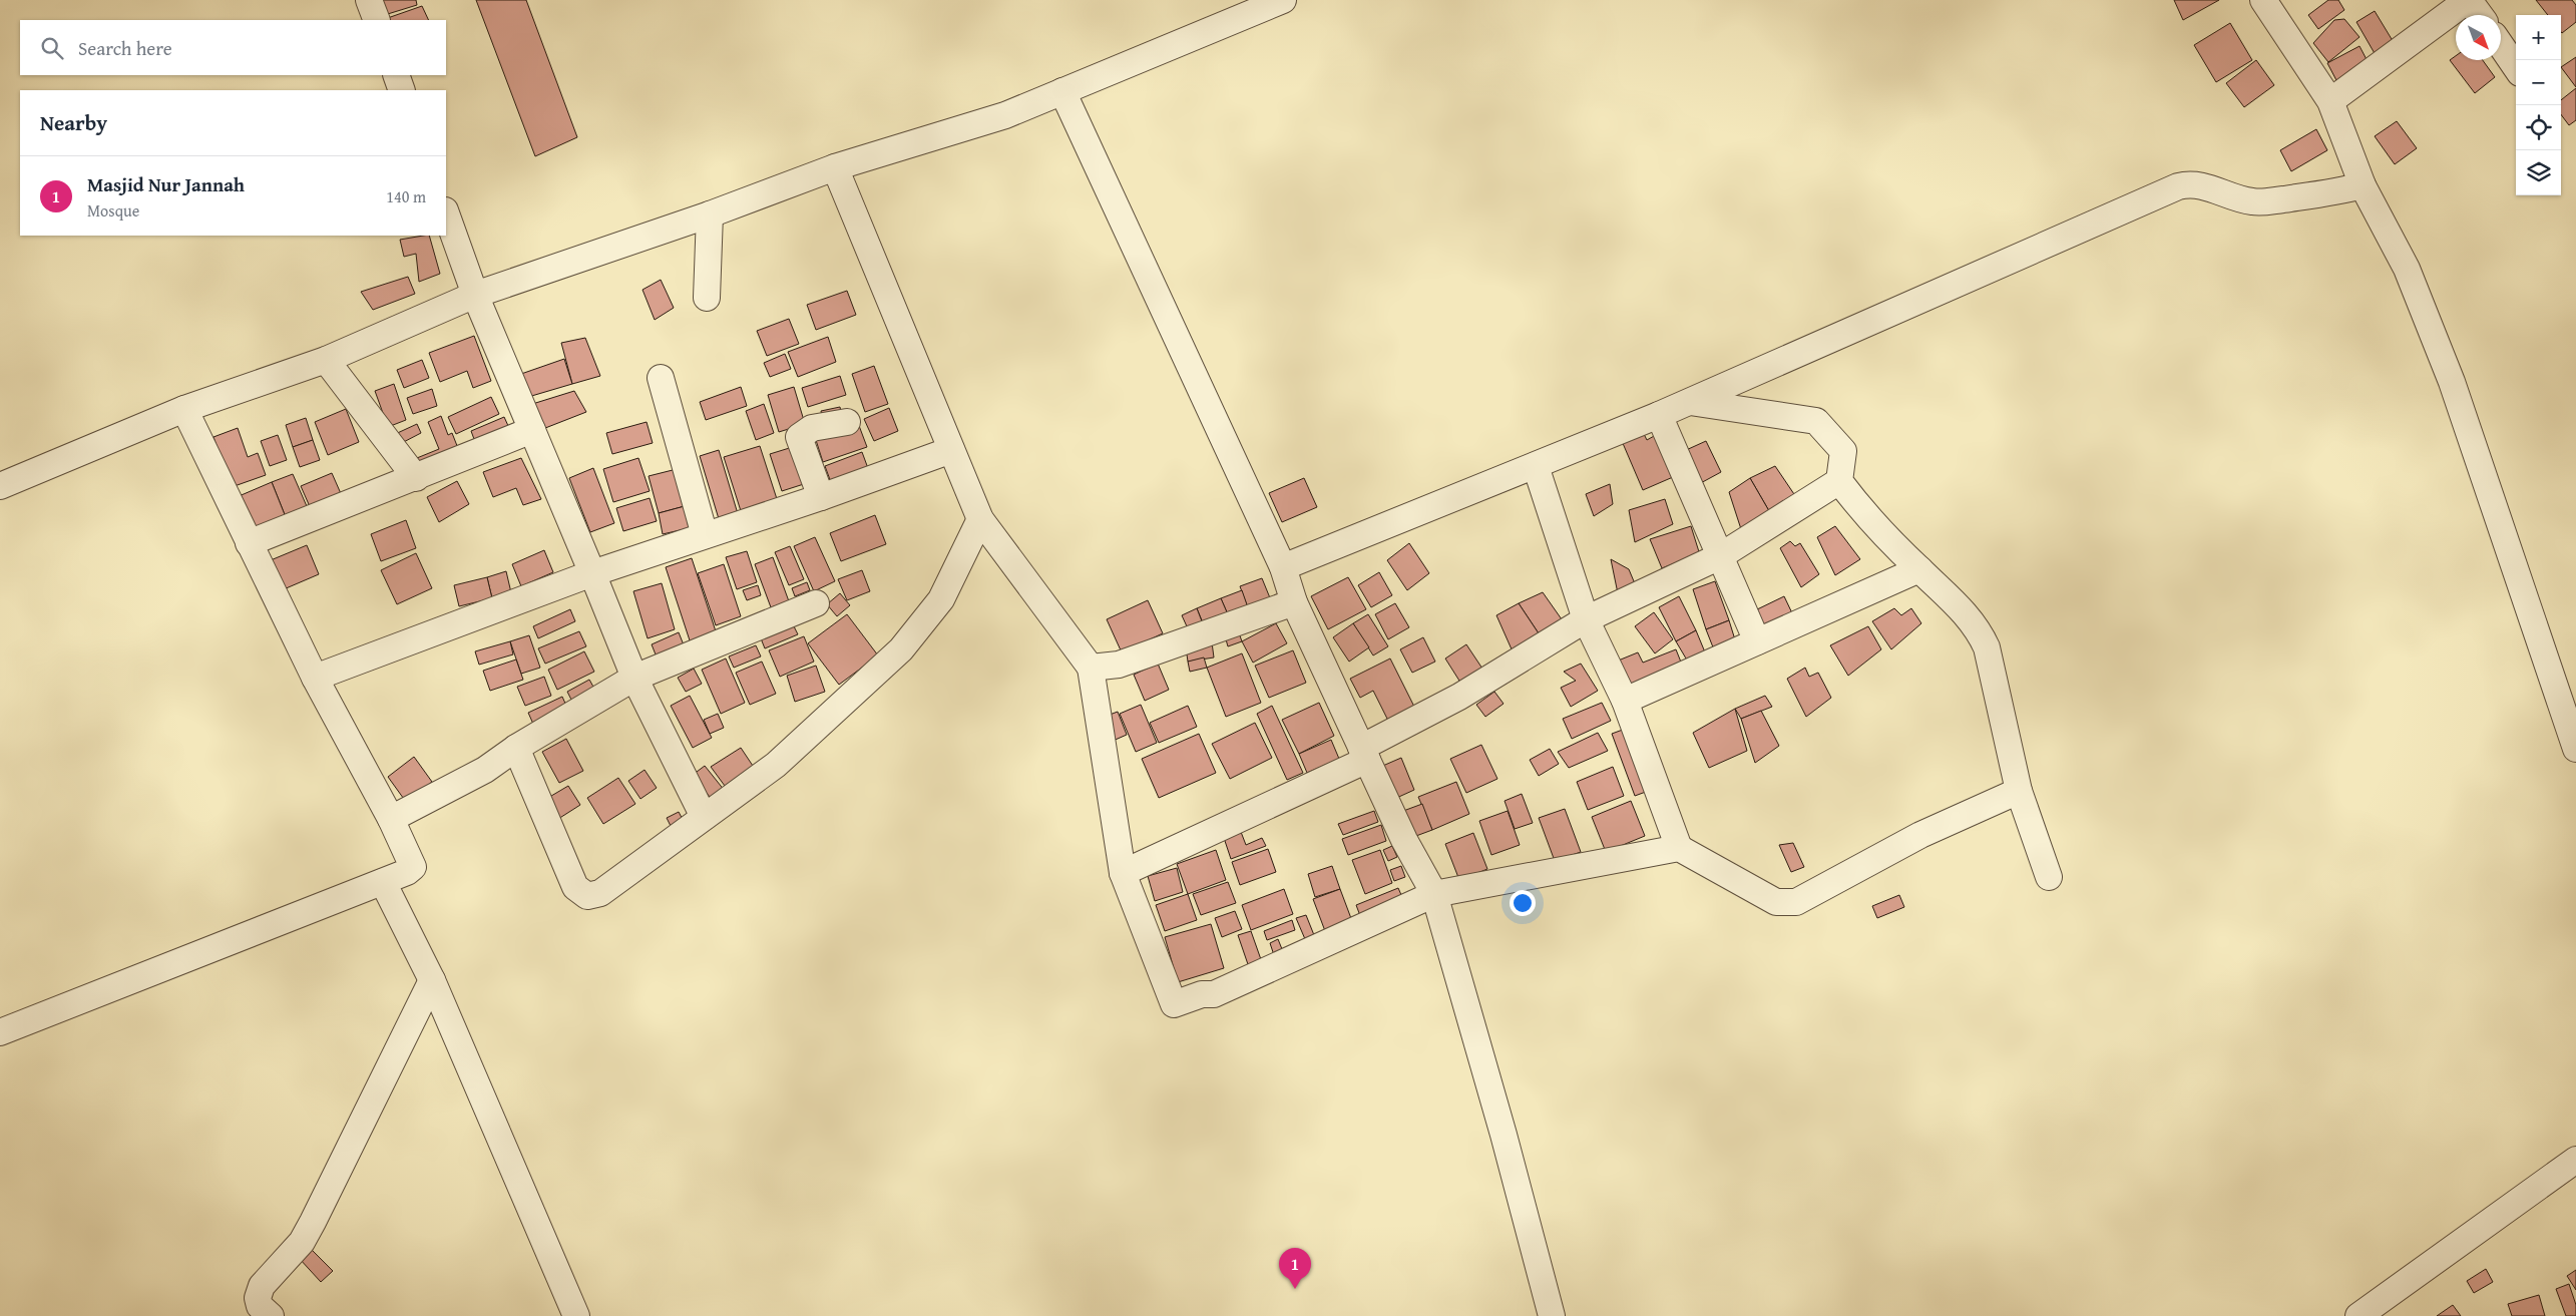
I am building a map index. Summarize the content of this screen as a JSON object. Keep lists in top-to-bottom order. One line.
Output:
{"north":"bottom right","page":{"map_buttons":["+","−"],"search":"Search here","heading":"Nearby","list":[{"mark":"1","name":"Masjid Nur Jannah","note":"Mosque","value":"140 m"}],"pins":"1"}}
